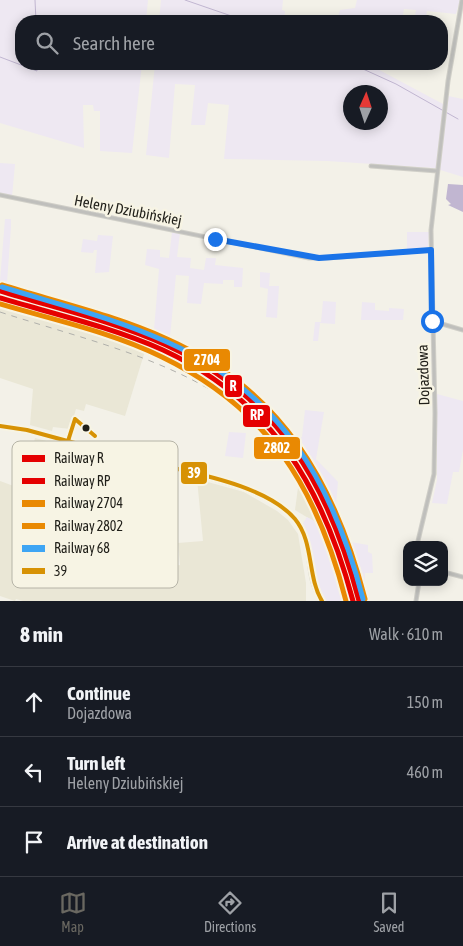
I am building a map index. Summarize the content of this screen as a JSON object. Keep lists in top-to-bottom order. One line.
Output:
{"streets":{"street":["Heleny Dziubińskiej","Dojazdowa"]},"crossings":[["Heleny Dziubińskiej","Dojazdowa"]],"lines":["rail line 2704","rail line 68","rail line R","rail line RP","rail line 2802","transit line 39"],"legend":["Railway R","Railway RP","Railway 2704","Railway 2802","Railway 68","39"],"north":"top","page":{"search":"Search here","heading":["8 min","Walk · 610 m"],"list":[["Continue","Dojazdowa","150 m"],["Turn left","Heleny Dziubińskiej","460 m"],"Arrive at destination"],"nav":["Map","Directions","Saved"]}}
